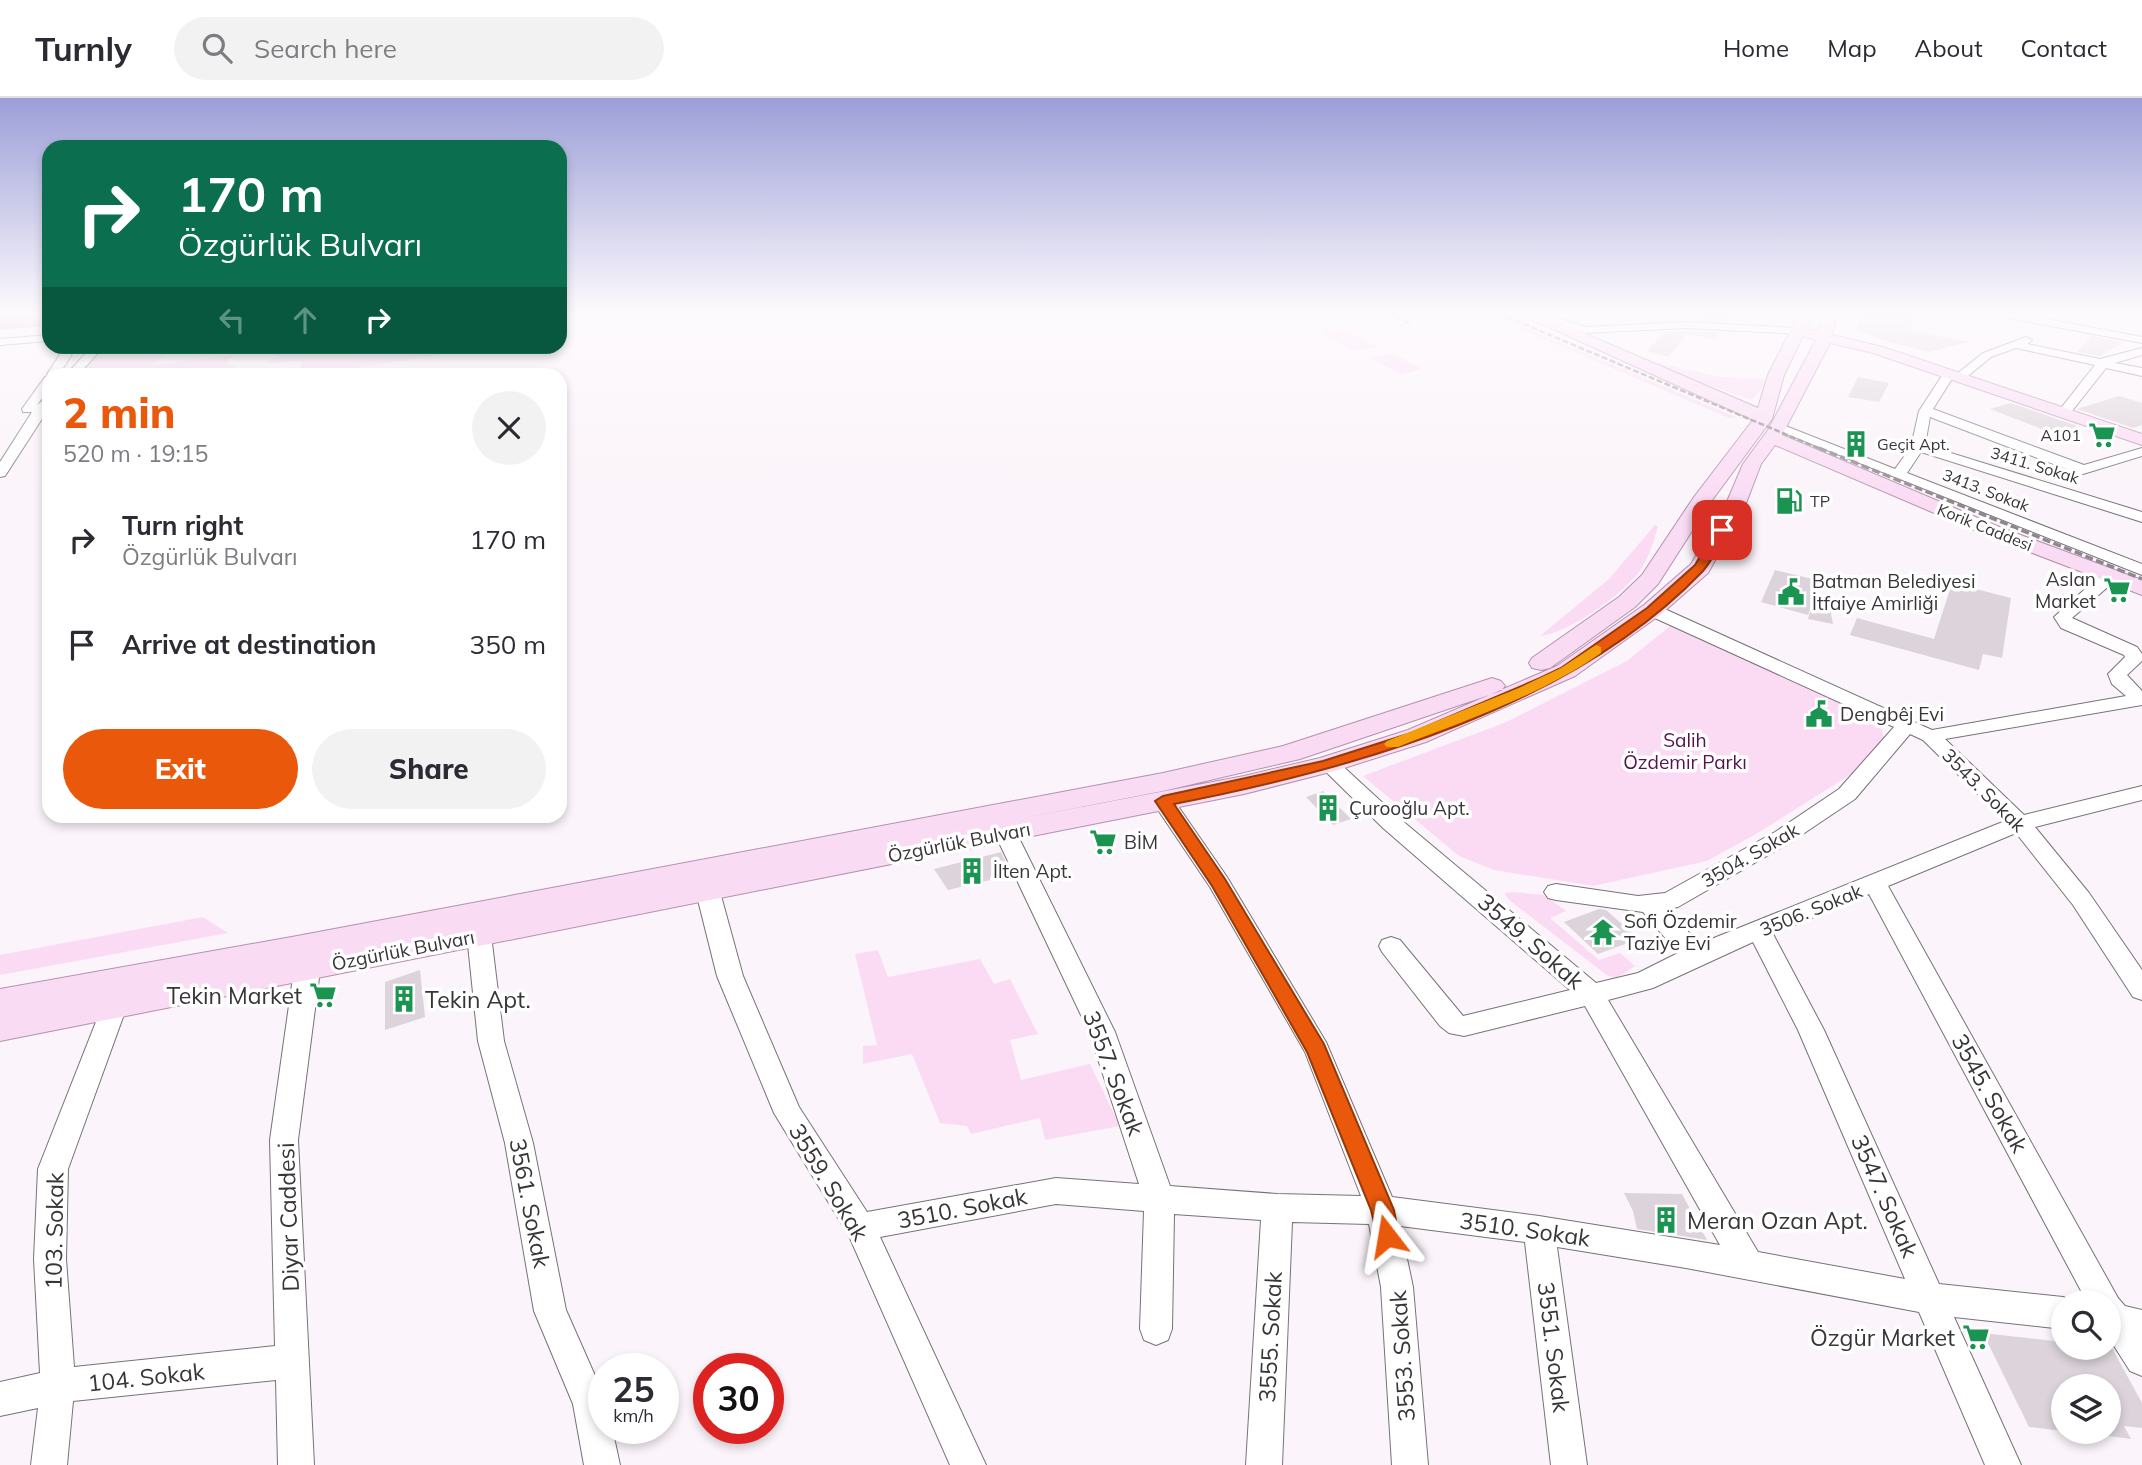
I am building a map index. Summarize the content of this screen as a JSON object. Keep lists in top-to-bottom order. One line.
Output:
{"streets":{"main road":["Korik Caddesi","Özgürlük Bulvarı"],"street":["3411. Sokak","3413. Sokak","3543. Sokak","3504. Sokak","3506. Sokak","3549. Sokak","3557. Sokak","3545. Sokak","3559. Sokak","3547. Sokak","3561. Sokak","3510. Sokak","Diyar Caddesi","103. Sokak","3555. Sokak","3551. Sokak","3553. Sokak","104. Sokak"]},"crossings":[["3413. Sokak","Korik Caddesi"],["3413. Sokak","Özgürlük Bulvarı"],["Korik Caddesi","Özgürlük Bulvarı"],["3543. Sokak","Özgürlük Bulvarı"],["3543. Sokak","3504. Sokak"],["3543. Sokak","3506. Sokak"],["Özgürlük Bulvarı","3549. Sokak"],["Özgürlük Bulvarı","3557. Sokak"],["Özgürlük Bulvarı","3559. Sokak"],["Özgürlük Bulvarı","3561. Sokak"],["Özgürlük Bulvarı","Diyar Caddesi"],["Özgürlük Bulvarı","103. Sokak"],["Özgürlük Bulvarı","3553. Sokak"],["3506. Sokak","3549. Sokak"],["3506. Sokak","3545. Sokak"],["3506. Sokak","3547. Sokak"],["3549. Sokak","3510. Sokak"],["3557. Sokak","3510. Sokak"],["3559. Sokak","3510. Sokak"],["3547. Sokak","3510. Sokak"],["3510. Sokak","3555. Sokak"],["3510. Sokak","3551. Sokak"],["3510. Sokak","3553. Sokak"],["Diyar Caddesi","104. Sokak"],["103. Sokak","104. Sokak"]],"parks":["Salih Özdemir Parkı"],"places":{"supermarket":["A101","Aslan Market","BİM","Tekin Market","Özgür Market"],"building":["Geçit Apt.","Çurooğlu Apt.","İlten Apt.","Tekin Apt.","Meran Ozan Apt."],"fuel station":["TP"],"public building":["Batman Belediyesi İtfaiye Amirliği","Dengbêj Evi"],"temple":["Sofi Özdemir Taziye Evi"]},"page":{"header":"Turnly","search":"Search here","nav":["Home","Map","About","Contact"],"turn":["170 m","Özgürlük Bulvarı"],"heading":["2 min","520 m · 19:15"],"list":[{"name":"Turn right","note":"Özgürlük Bulvarı","value":"170 m"},{"name":"Arrive at destination","value":"350 m"}],"buttons":["Exit","Share"],"speed":"25 km/h","limit":"30"}}
